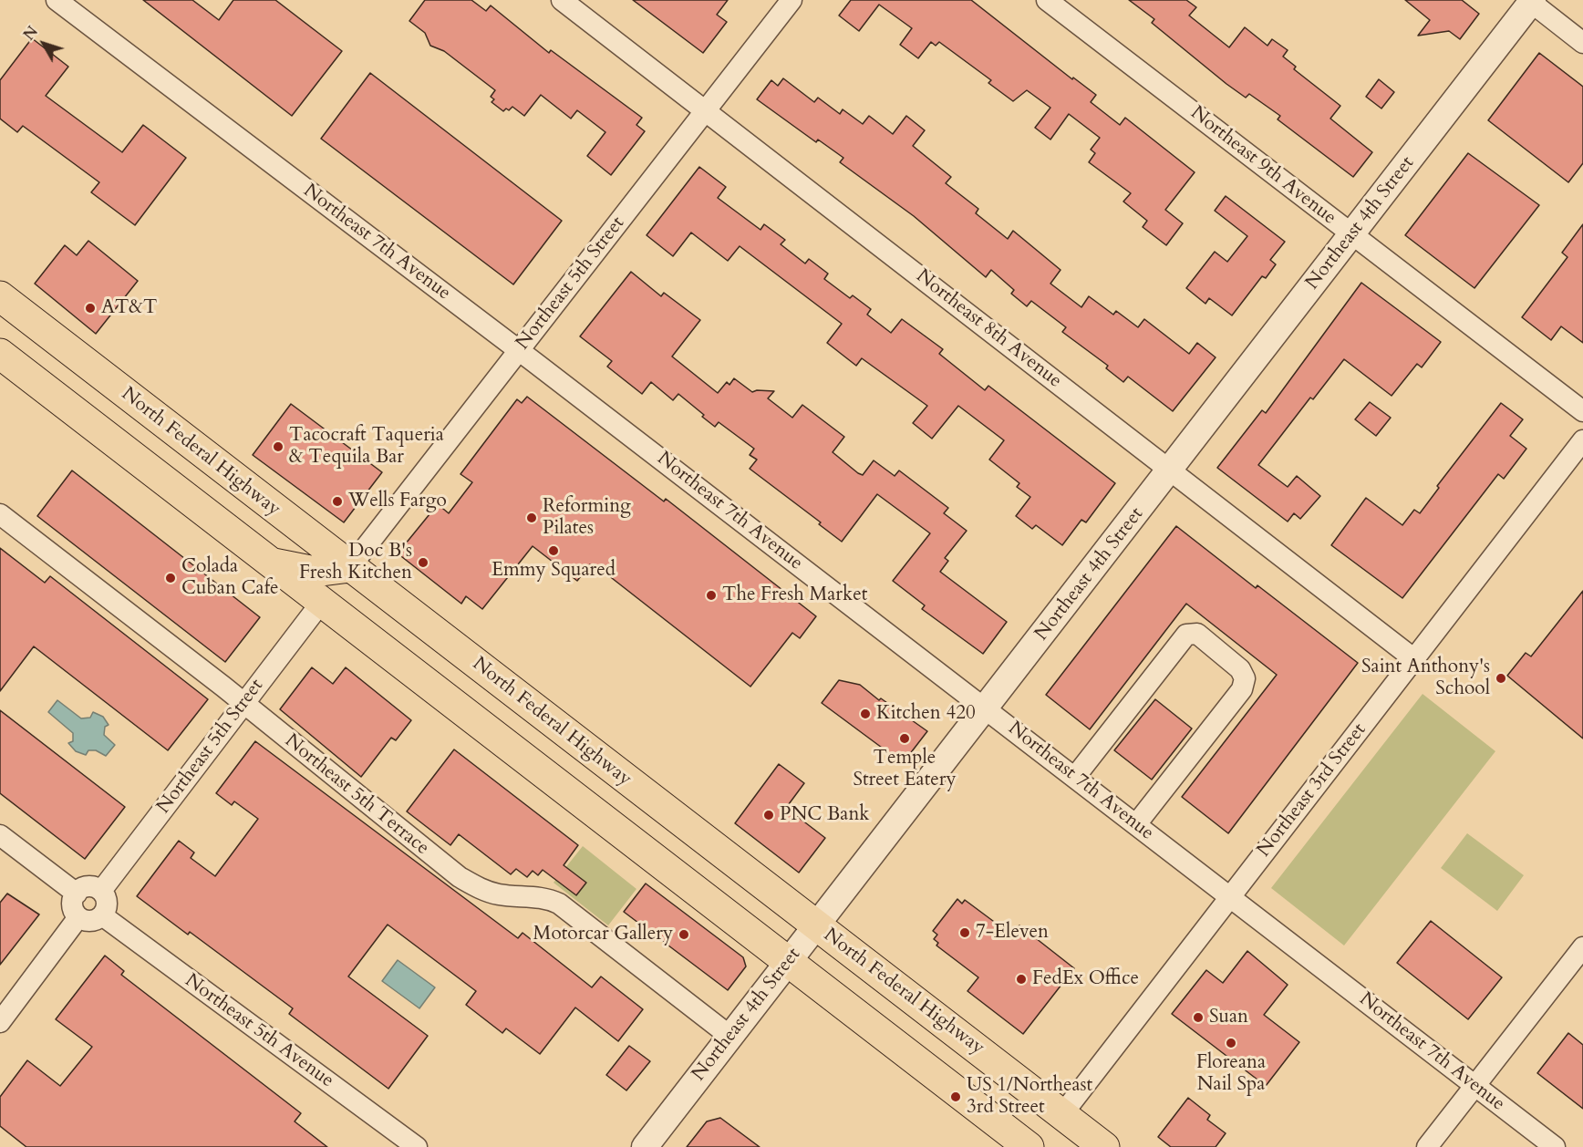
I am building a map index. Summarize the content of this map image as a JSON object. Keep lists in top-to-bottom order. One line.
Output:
{"streets":{"main road":["North Federal Highway"],"street":["Northeast 9th Avenue","Northeast 4th Street","Northeast 7th Avenue","Northeast 5th Street","Northeast 8th Avenue","Northeast 3rd Street","Northeast 5th Terrace","Northeast 5th Avenue"]},"crossings":[["Northeast 9th Avenue","Northeast 4th Street"],["Northeast 4th Street","Northeast 7th Avenue"],["Northeast 4th Street","Northeast 8th Avenue"],["Northeast 4th Street","North Federal Highway"],["Northeast 4th Street","Northeast 5th Terrace"],["Northeast 7th Avenue","Northeast 5th Street"],["Northeast 7th Avenue","Northeast 3rd Street"],["Northeast 5th Street","Northeast 8th Avenue"],["Northeast 5th Street","North Federal Highway"],["Northeast 5th Street","Northeast 5th Terrace"],["Northeast 5th Street","Northeast 5th Avenue"],["Northeast 8th Avenue","Northeast 3rd Street"],["North Federal Highway","Northeast 3rd Street"]],"places":["AT&T","Tacocraft Taqueria & Tequila Bar","Wells Fargo","Reforming Pilates","Emmy Squared","Doc B's Fresh Kitchen","Colada Cuban Cafe","The Fresh Market","Saint Anthony's School","Kitchen 420","Temple Street Eatery","PNC Bank","7-Eleven","Motorcar Gallery","FedEx Office","Suan","Floreana Nail Spa","US 1/Northeast 3rd Street"],"north":"top left"}
